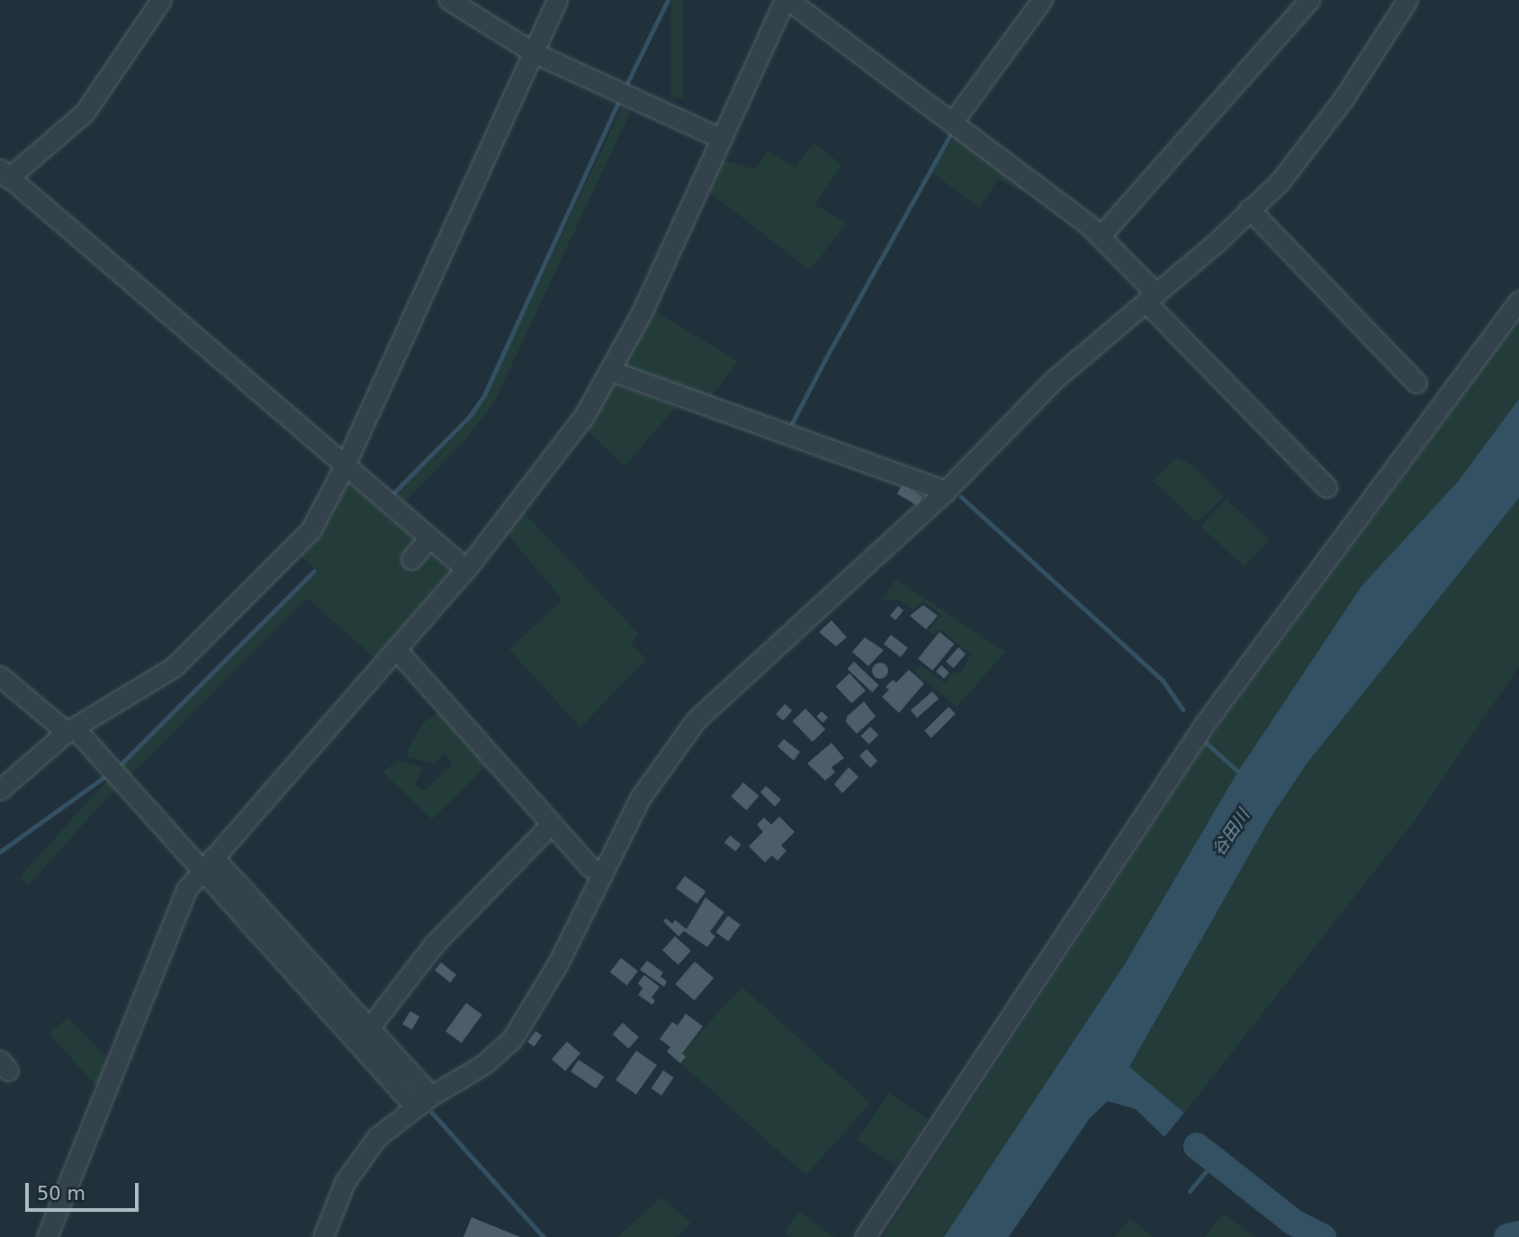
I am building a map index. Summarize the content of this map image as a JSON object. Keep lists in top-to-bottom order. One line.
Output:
{"water":["谷田川"],"scale_bar":"50 m"}
